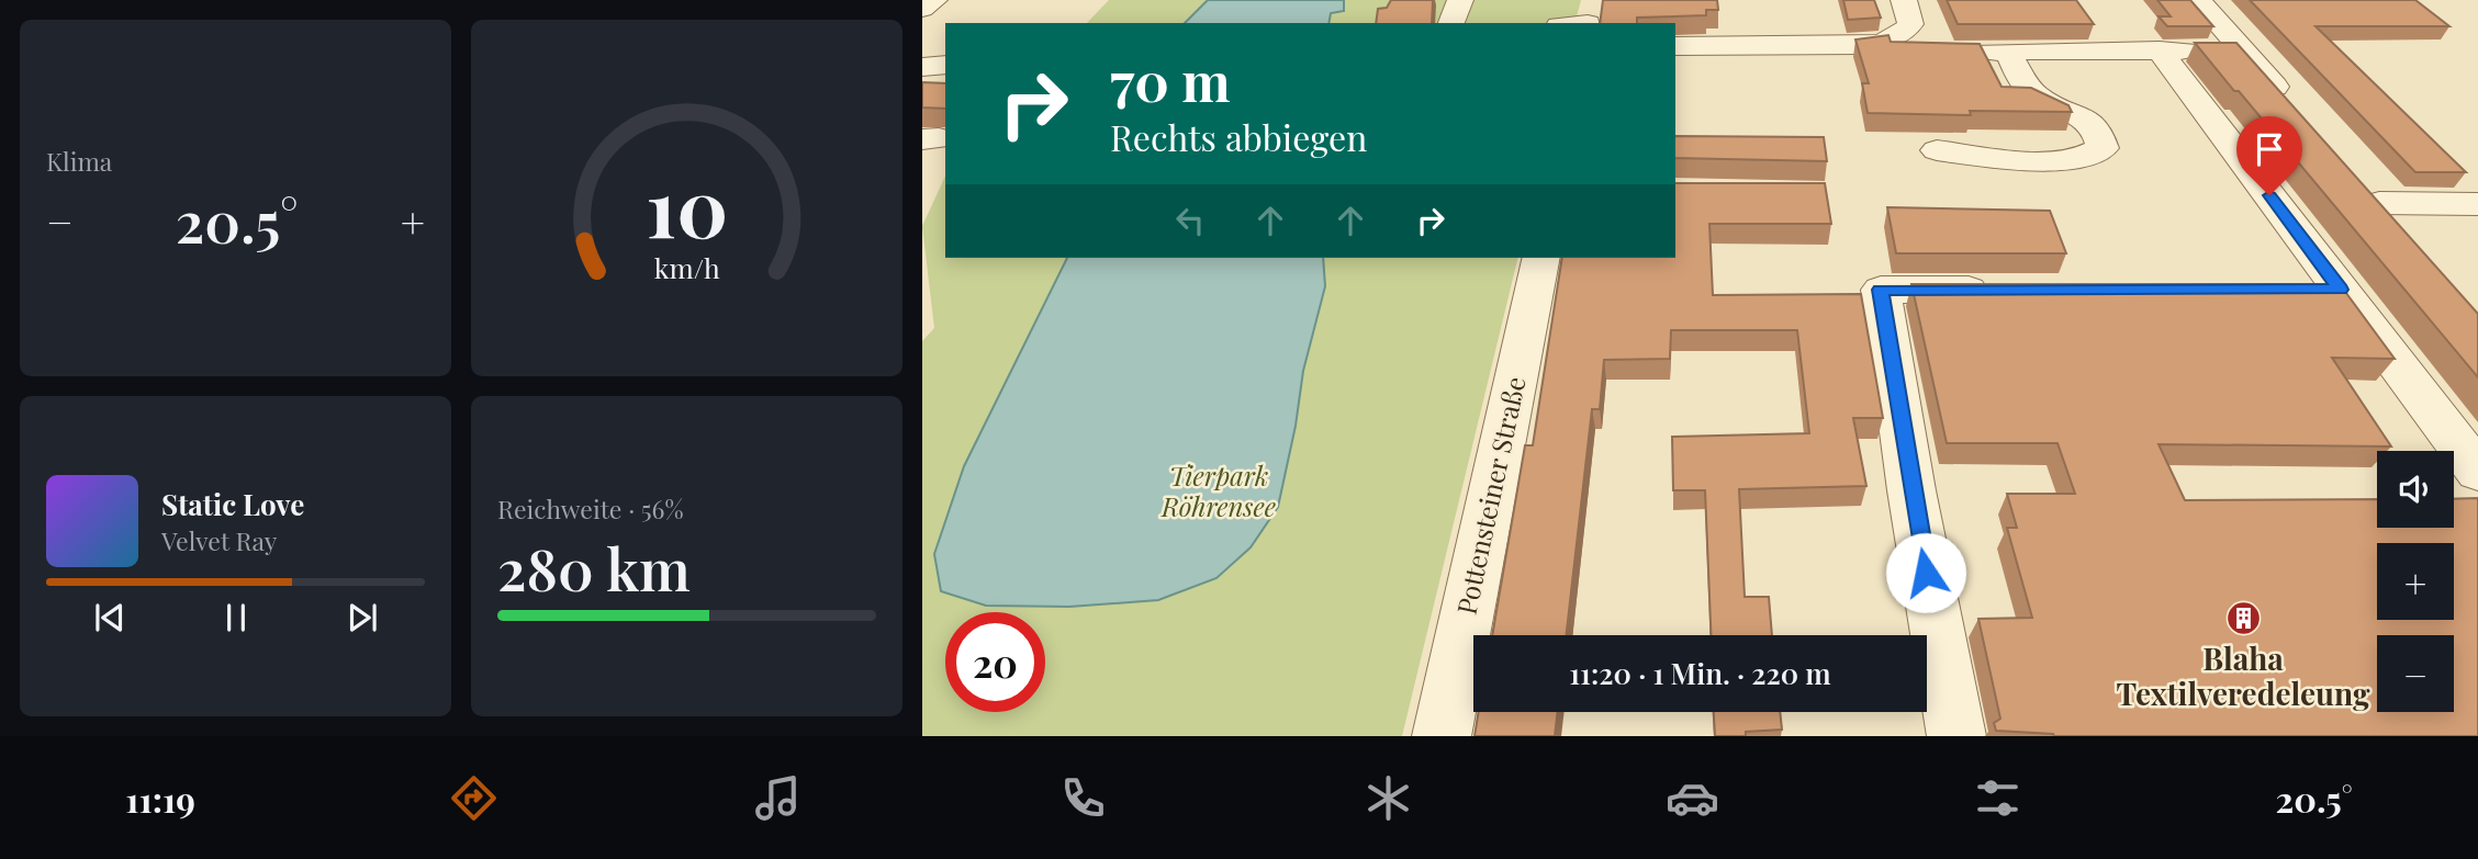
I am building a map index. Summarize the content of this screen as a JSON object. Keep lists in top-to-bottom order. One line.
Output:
{"streets":{"street":["Pottensteiner Straße"]},"parks":["Tierpark Röhrensee"],"places":{"building":["Blaha Textilveredeleung"]},"page":{"tile":["Klima",["Reichweite · 56%","280 km"]],"turn":["70 m","Rechts abbiegen"],"heat":["−","20.5°","+"],"map_buttons":["+","−"],"song":["Static Love","Velvet Ray"],"limit":"20","trip":"11:20 · 1 Min. · 220 m","tabs":["11:19","20.5°"],"gauge":["10","km/h"]}}
